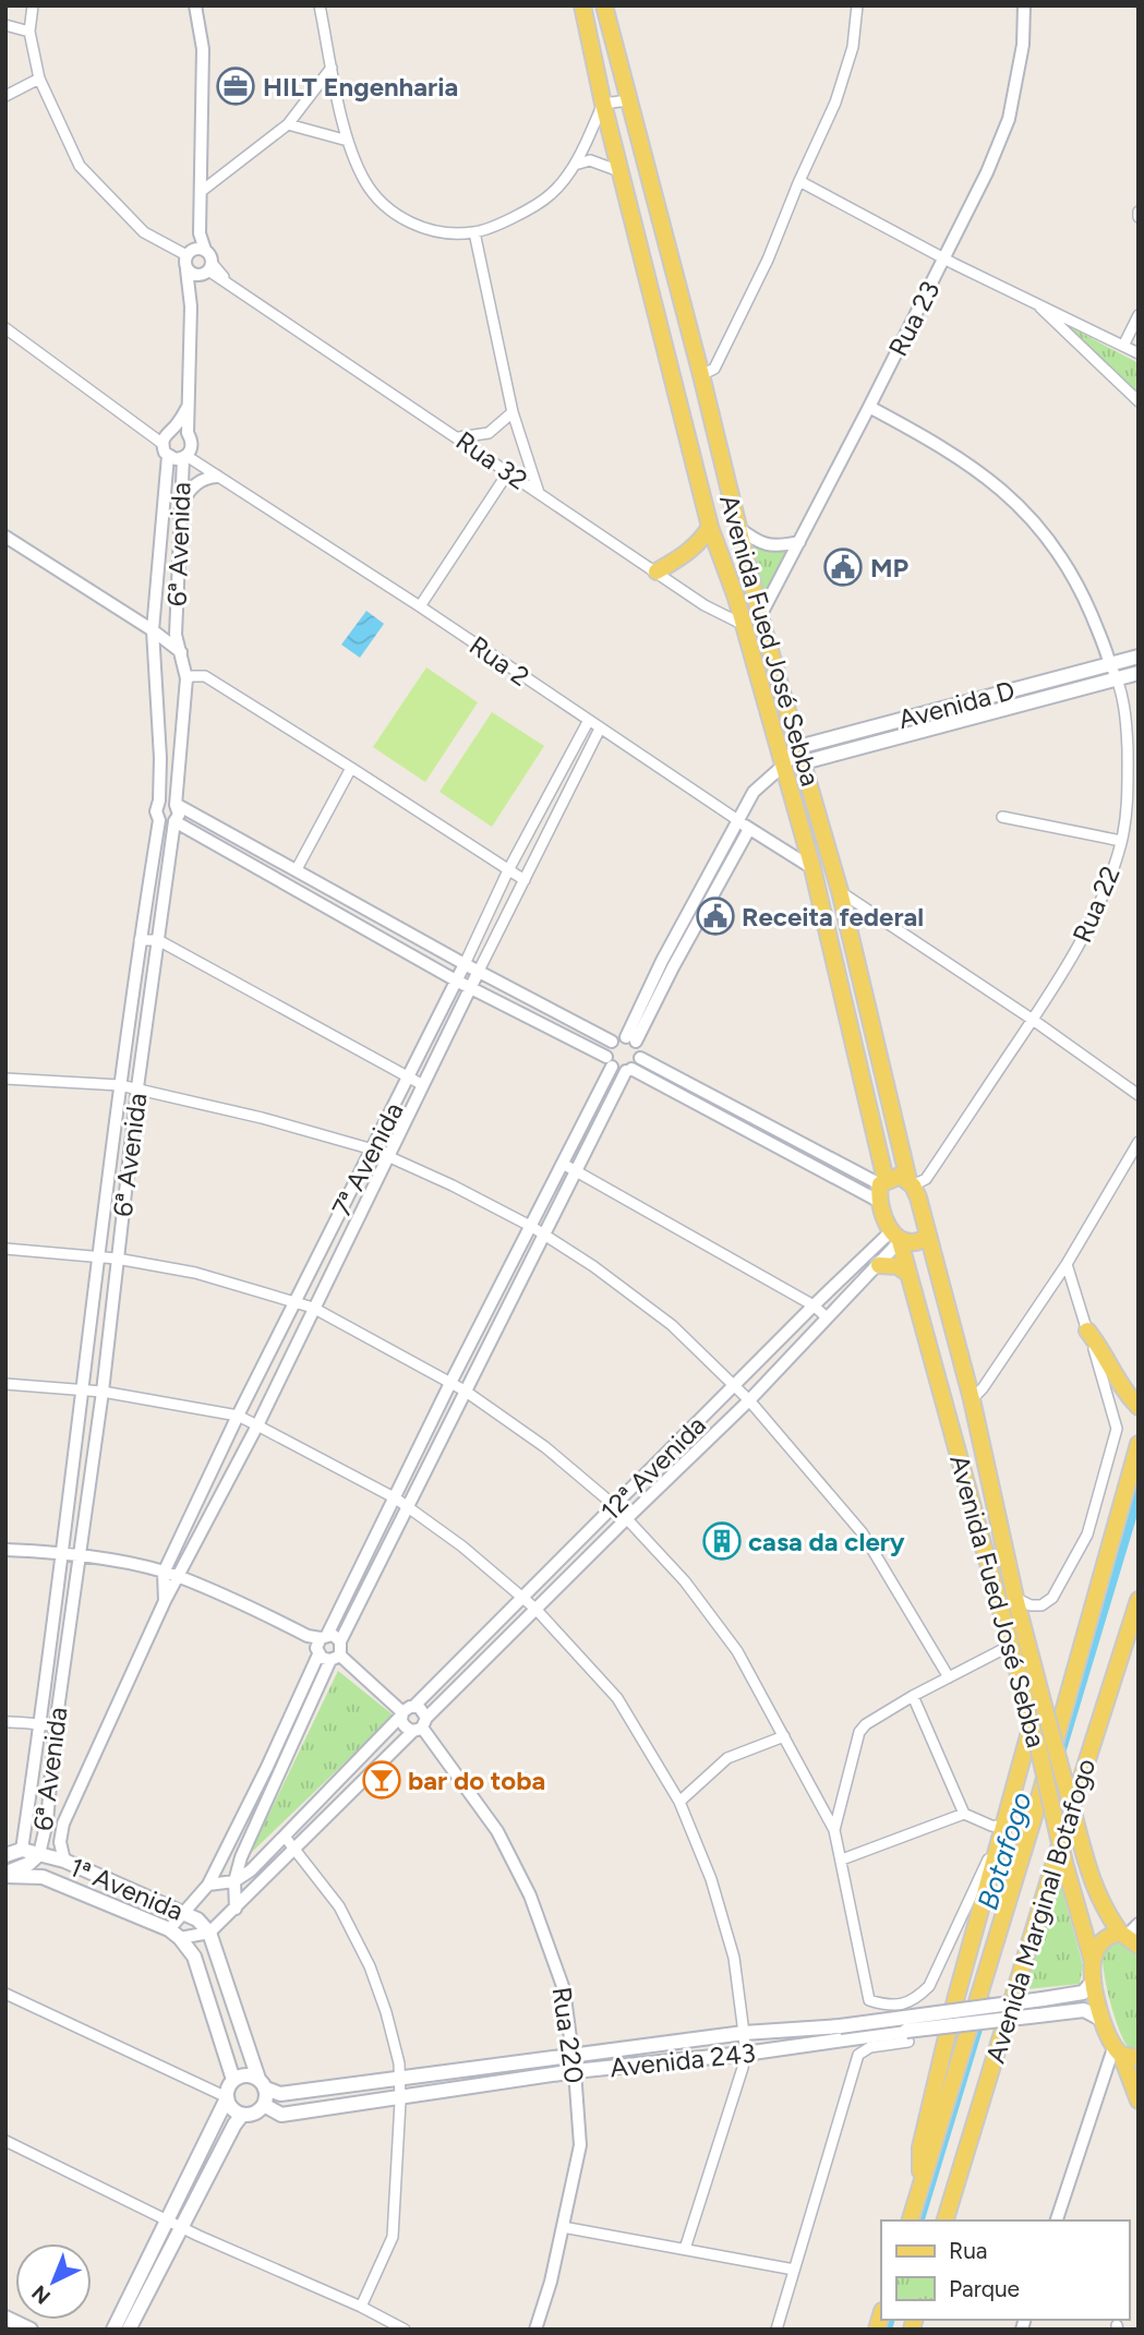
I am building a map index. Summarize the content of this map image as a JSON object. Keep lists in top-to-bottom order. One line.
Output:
{"streets":{"main road":["Avenida Fued José Sebba","Avenida D","1ª Avenida","Avenida Marginal Botafogo","Avenida 243"],"street":["Rua 23","Rua 32","6ª Avenida","Rua 2","Rua 22","7ª Avenida","12ª Avenida","Rua 220"]},"crossings":[["Rua 23","Avenida Fued José Sebba"],["Rua 23","Rua 22"],["Rua 32","Avenida Fued José Sebba"],["6ª Avenida","Rua 2"],["6ª Avenida","1ª Avenida"],["Avenida Fued José Sebba","Rua 2"],["Avenida Fued José Sebba","Avenida D"],["Avenida Fued José Sebba","Rua 22"],["Avenida Fued José Sebba","12ª Avenida"],["Avenida Fued José Sebba","Avenida 243"],["Rua 2","7ª Avenida"],["Avenida D","Rua 22"],["7ª Avenida","1ª Avenida"],["12ª Avenida","1ª Avenida"],["12ª Avenida","Rua 220"],["1ª Avenida","Avenida 243"],["Rua 220","Avenida 243"]],"water":["Botafogo"],"places":{"office":["HILT Engenharia"],"public building":["MP","Receita federal"],"building":["casa da clery"],"bar":["bar do toba"]},"legend":["Rua","Parque"],"north":"bottom left"}
